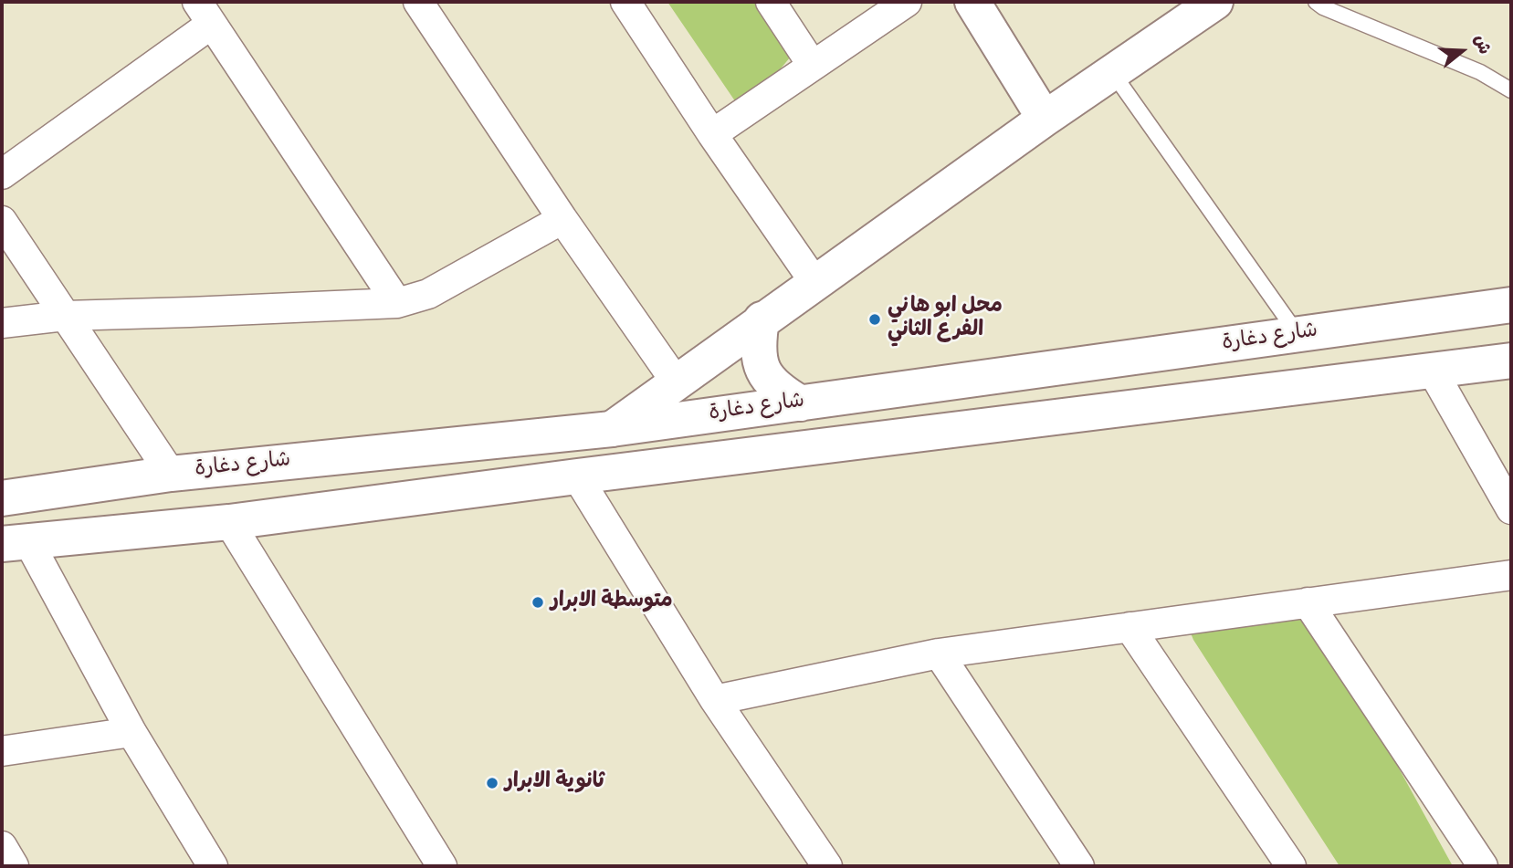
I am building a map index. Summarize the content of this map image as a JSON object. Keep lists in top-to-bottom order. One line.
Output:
{"streets":{"main road":["شارع دغارة"]},"places":["محل ابو هاني الفرع الثاني","متوسطة الابرار","ثانوية الابرار"],"north":"right"}
